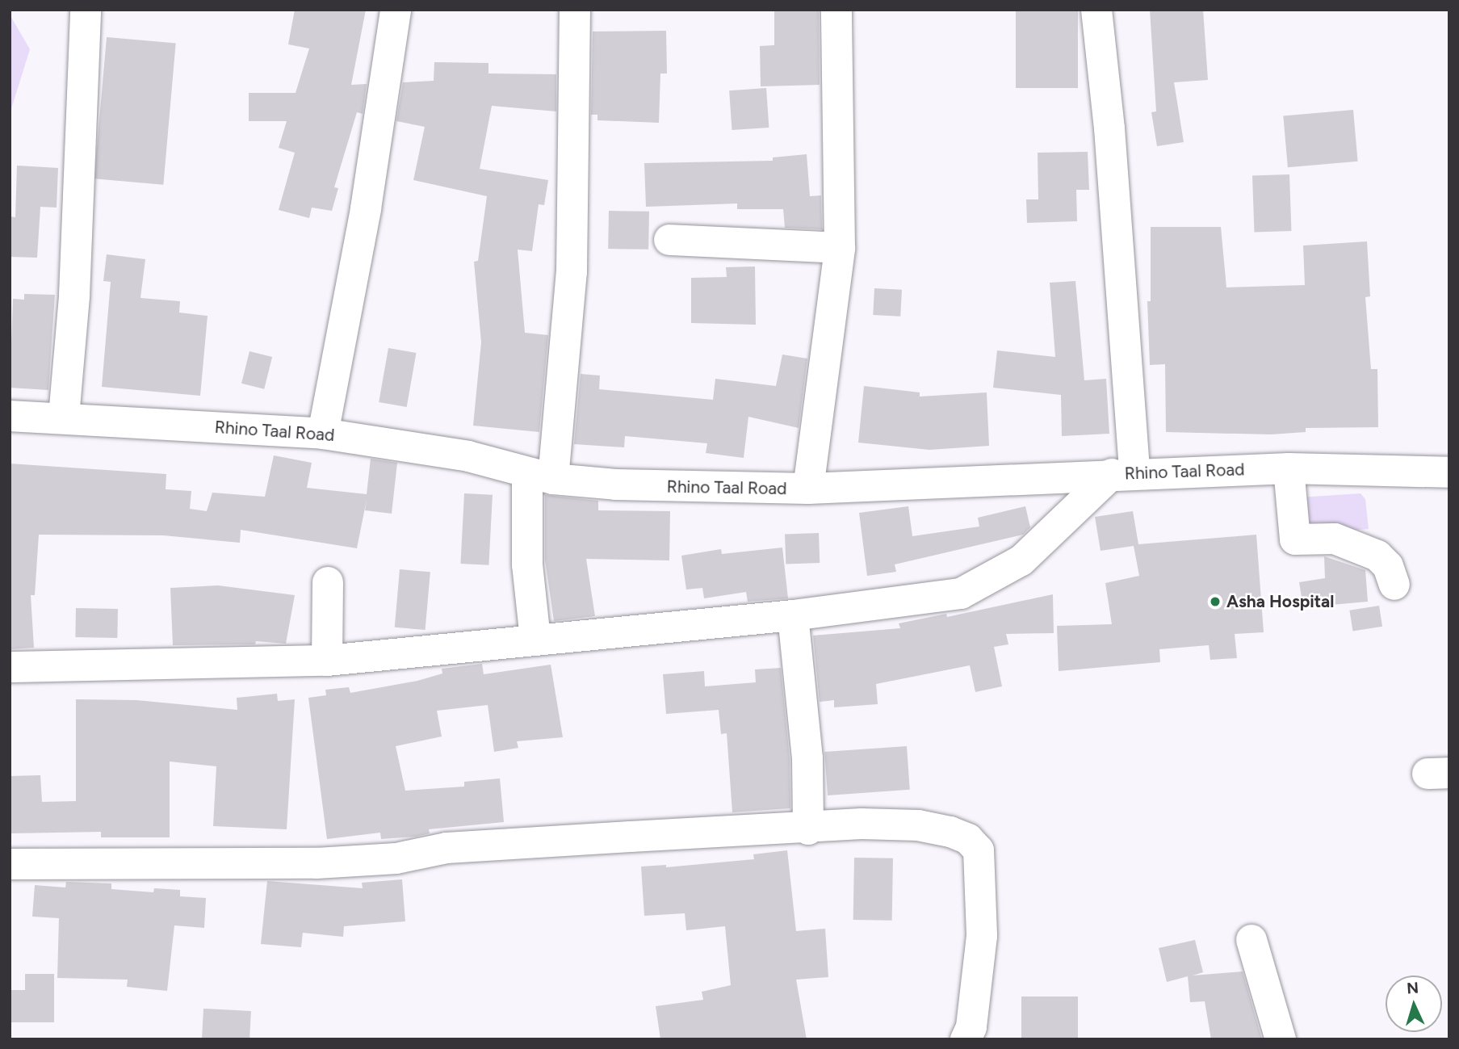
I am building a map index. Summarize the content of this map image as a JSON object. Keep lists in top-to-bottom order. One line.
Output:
{"streets":{"street":["Rhino Taal Road"]},"places":["Asha Hospital"],"north":"top"}
